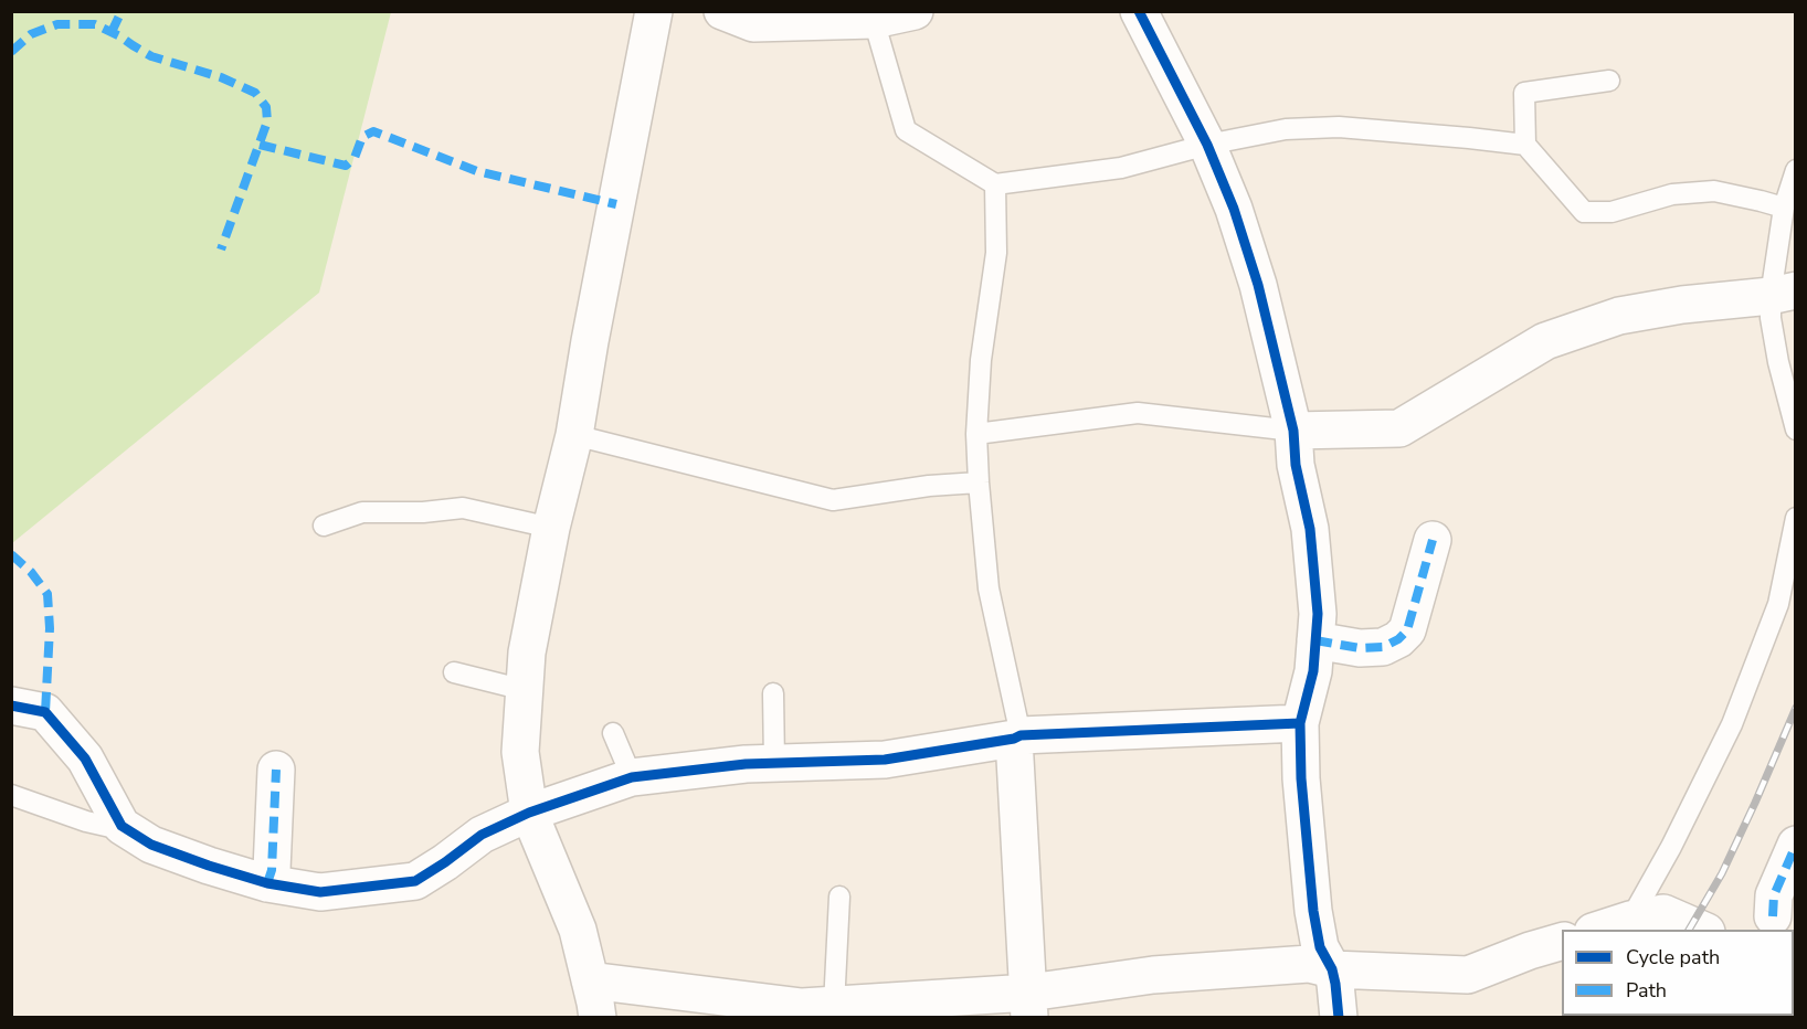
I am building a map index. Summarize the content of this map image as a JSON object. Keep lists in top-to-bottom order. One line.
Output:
{"legend":["Cycle path","Path"]}
